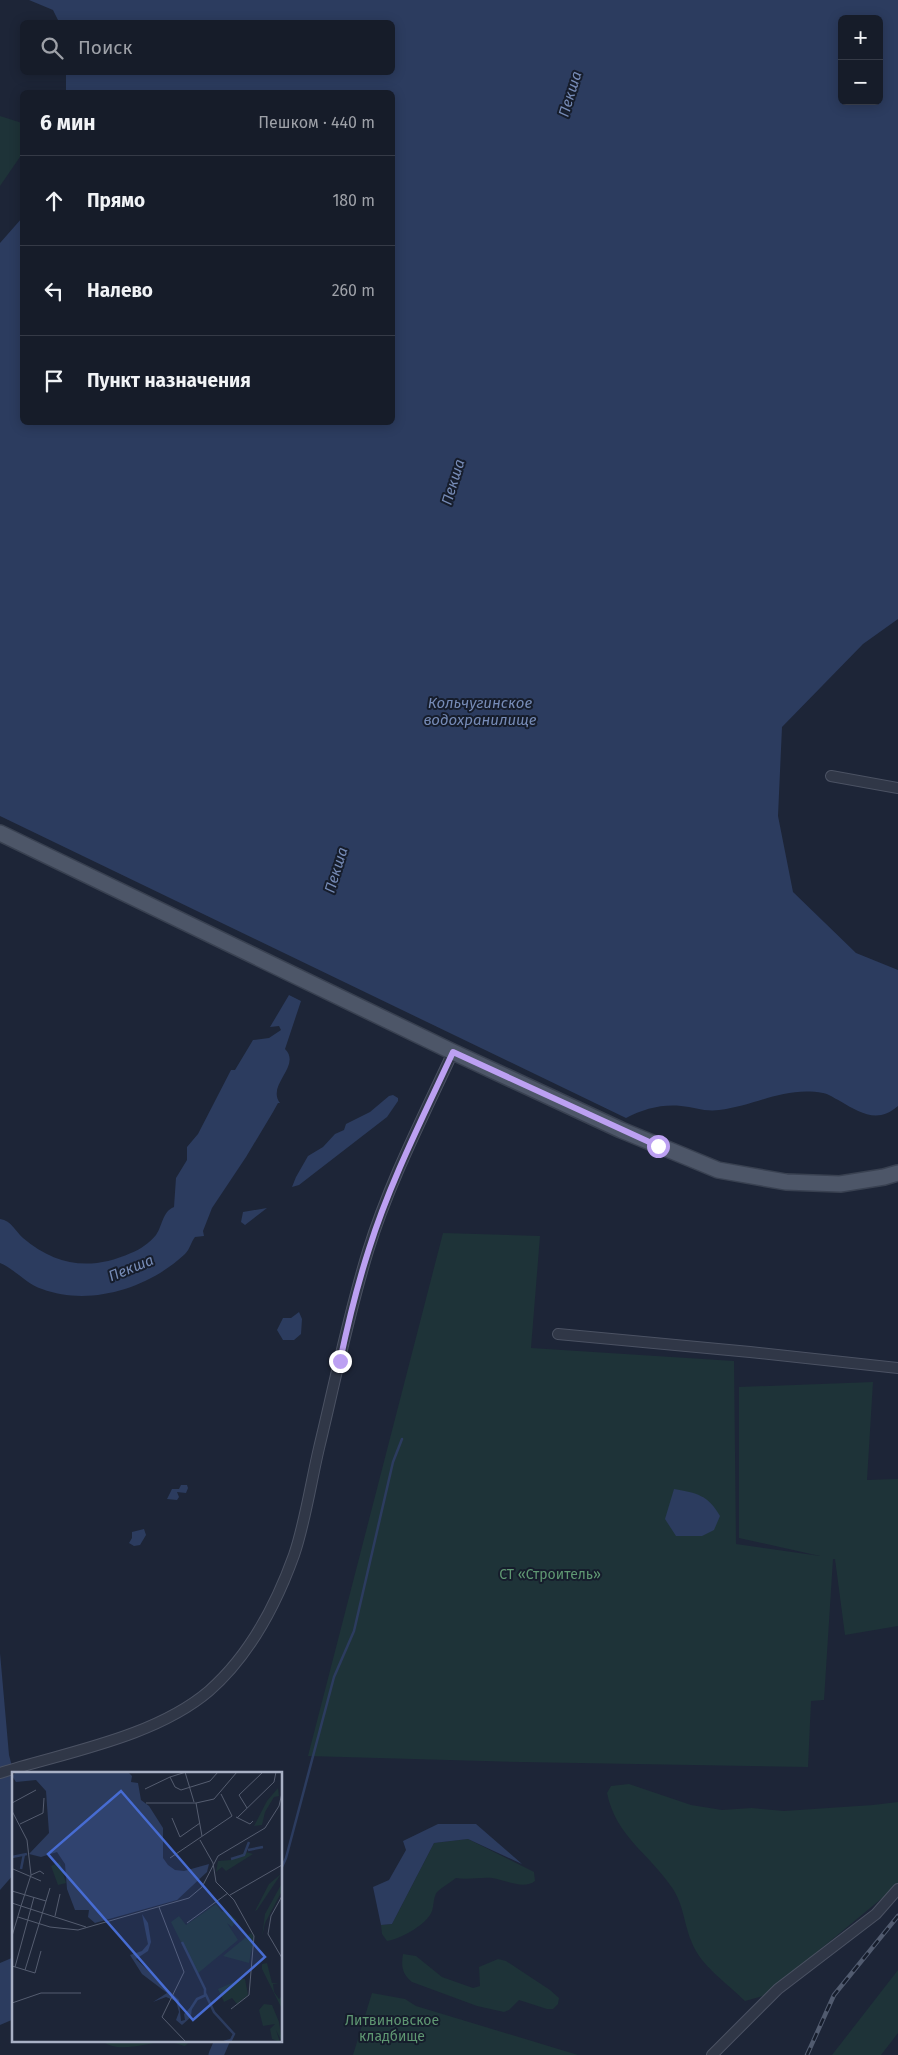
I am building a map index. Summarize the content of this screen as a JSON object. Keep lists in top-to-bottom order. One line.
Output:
{"water":["Пекша","Кольчугинское водохранилище"],"parks":["СТ «Строитель»","Литвиновское кладбище"],"page":{"map_buttons":["+","−"],"search":"Поиск","heading":["6 мин","Пешком · 440 m"],"list":[["Прямо","180 m"],["Налево","260 m"],"Пункт назначения"]}}
